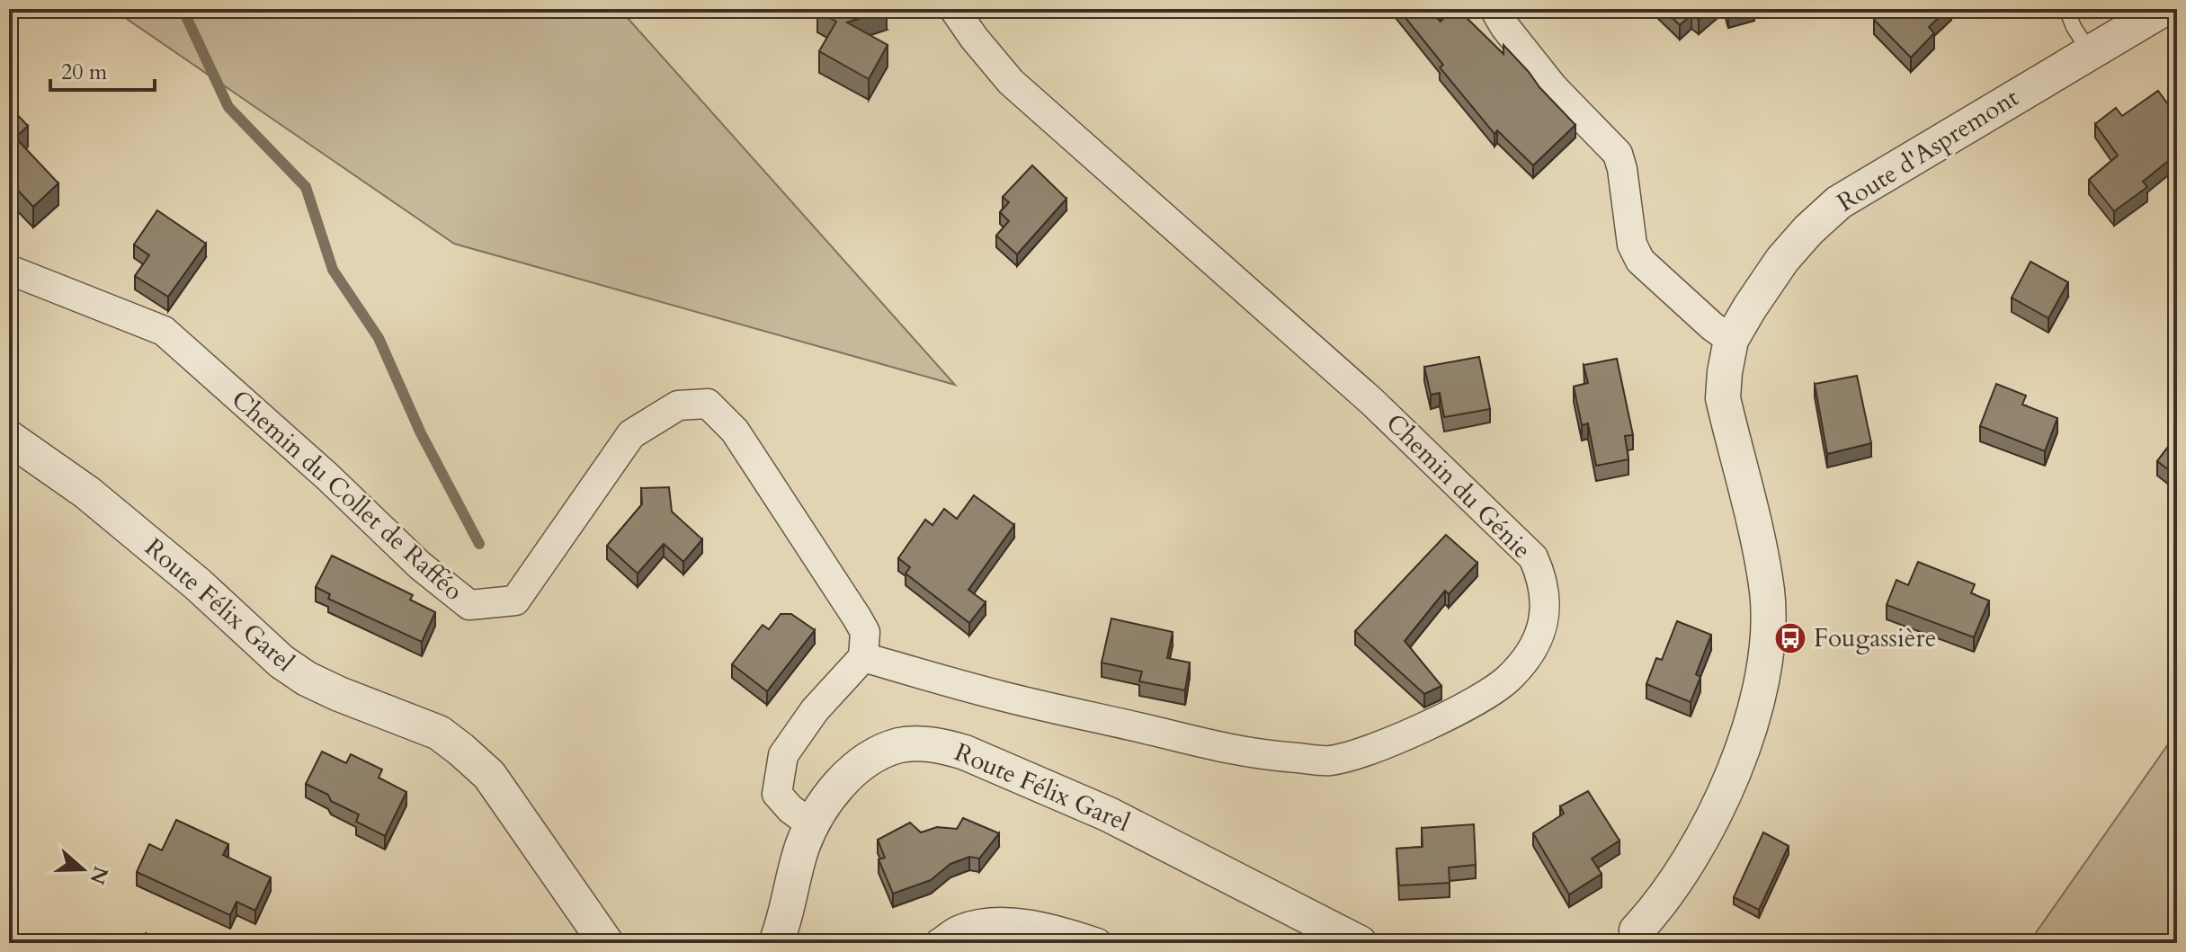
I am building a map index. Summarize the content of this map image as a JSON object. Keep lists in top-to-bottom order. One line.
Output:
{"streets":{"street":["Route d'Aspremont","Chemin du Génie","Chemin du Collet de Rafféo","Route Félix Garel"]},"crossings":[["Chemin du Génie","Chemin du Collet de Rafféo"]],"places":{"bus stop":["Fougassière"]},"scale_bar":"20 m","north":"right"}
